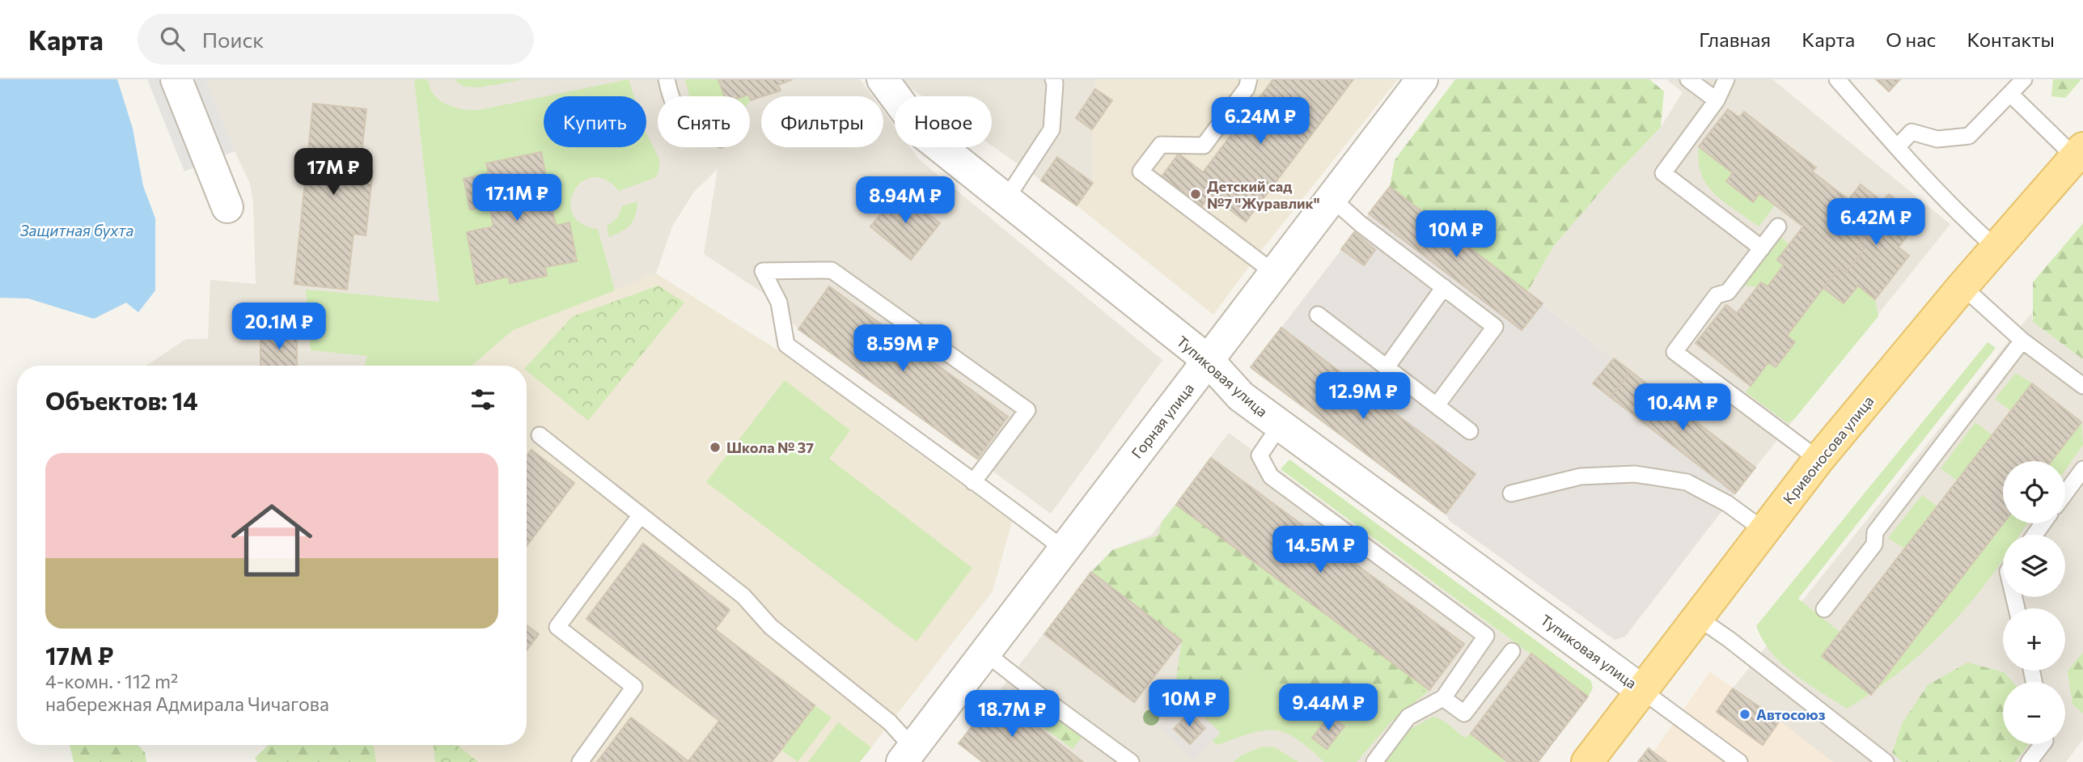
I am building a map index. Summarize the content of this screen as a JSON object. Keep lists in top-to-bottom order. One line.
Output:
{"streets":{"main road":["Кривоносова улица"],"street":["Тупиковая улица","Горная улица"]},"crossings":[["Тупиковая улица","Горная улица"],["Тупиковая улица","Кривоносова улица"]],"water":["Защитная бухта"],"places":["Детский сад №7 \"Журавлик\"","Школа № 37","Автосоюз"],"page":{"header":"Карта","search":"Поиск","nav":["Главная","Карта","О нас","Контакты"],"chip":["Купить","Снять","Фильтры","Новое"],"price":["6.24M ₽","17M ₽","17.1M ₽","8.94M ₽","6.42M ₽","10M ₽","20.1M ₽","8.59M ₽","12.9M ₽","10.4M ₽","14.5M ₽","10M ₽","9.44M ₽","18.7M ₽"],"heading":"Объектов: 14","list":[{"name":"17M ₽","note":"4-комн. · 112 m² · набережная Адмирала Чичагова"}],"map_buttons":["+","−"]}}
